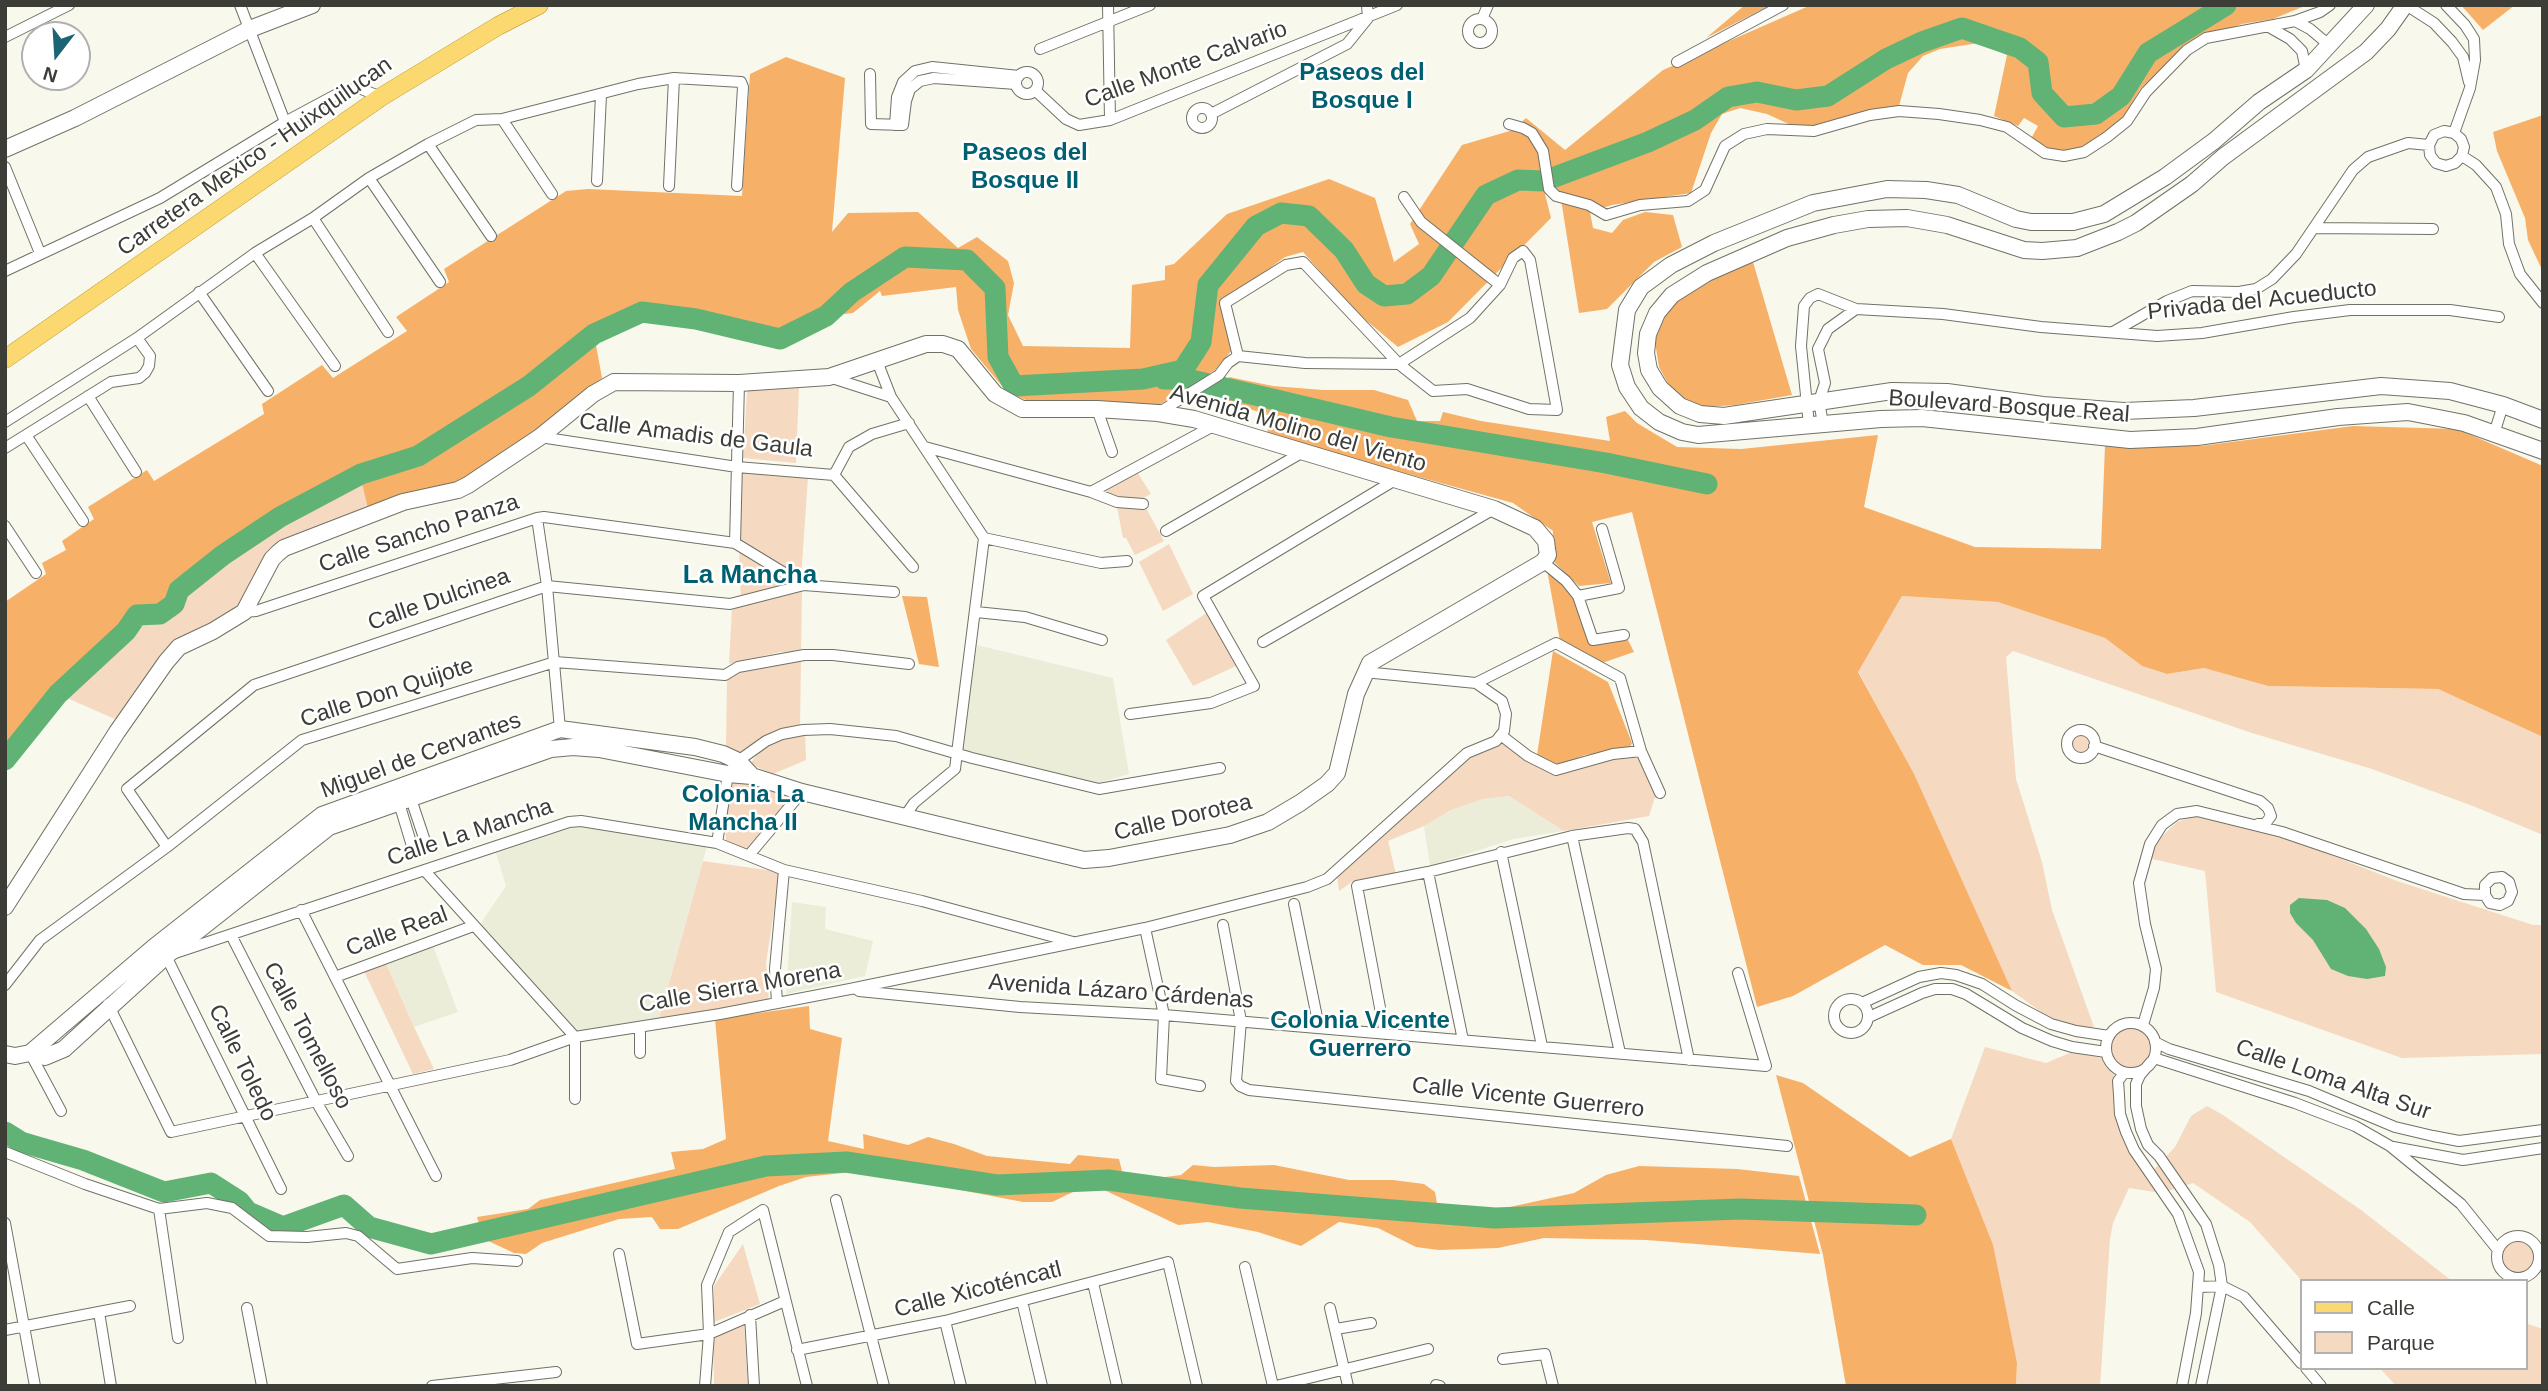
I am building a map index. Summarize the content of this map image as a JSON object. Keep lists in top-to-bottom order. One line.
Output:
{"streets":{"main road":["Carretera Mexico - Huixquilucan"],"street":["Calle Monte Calvario","Privada del Acueducto","Boulevard Bosque Real","Avenida Molino del Viento","Calle Amadis de Gaula","Calle Sancho Panza","Calle Dulcinea","Calle Don Quijote","Miguel de Cervantes","Calle Dorotea","Calle La Mancha","Calle Real","Calle Sierra Morena","Avenida Lázaro Cárdenas","Calle Tomelloso","Calle Toledo","Calle Loma Alta Sur","Calle Vicente Guerrero","Calle Xicoténcatl"]},"crossings":[["Privada del Acueducto","Boulevard Bosque Real"],["Avenida Molino del Viento","Calle Amadis de Gaula"],["Avenida Molino del Viento","Calle Sancho Panza"],["Calle Dulcinea","Calle Don Quijote"],["Miguel de Cervantes","Calle Dorotea"],["Miguel de Cervantes","Calle Sierra Morena"],["Calle La Mancha","Calle Sierra Morena"],["Calle La Mancha","Calle Tomelloso"],["Calle La Mancha","Calle Toledo"],["Calle Sierra Morena","Avenida Lázaro Cárdenas"],["Calle Sierra Morena","Calle Tomelloso"],["Calle Sierra Morena","Calle Toledo"],["Avenida Lázaro Cárdenas","Calle Vicente Guerrero"]],"districts":["Paseos del Bosque I","Paseos del Bosque II","La Mancha","Colonia La Mancha II","Colonia Vicente Guerrero"],"legend":["Calle","Parque"],"north":"bottom"}
